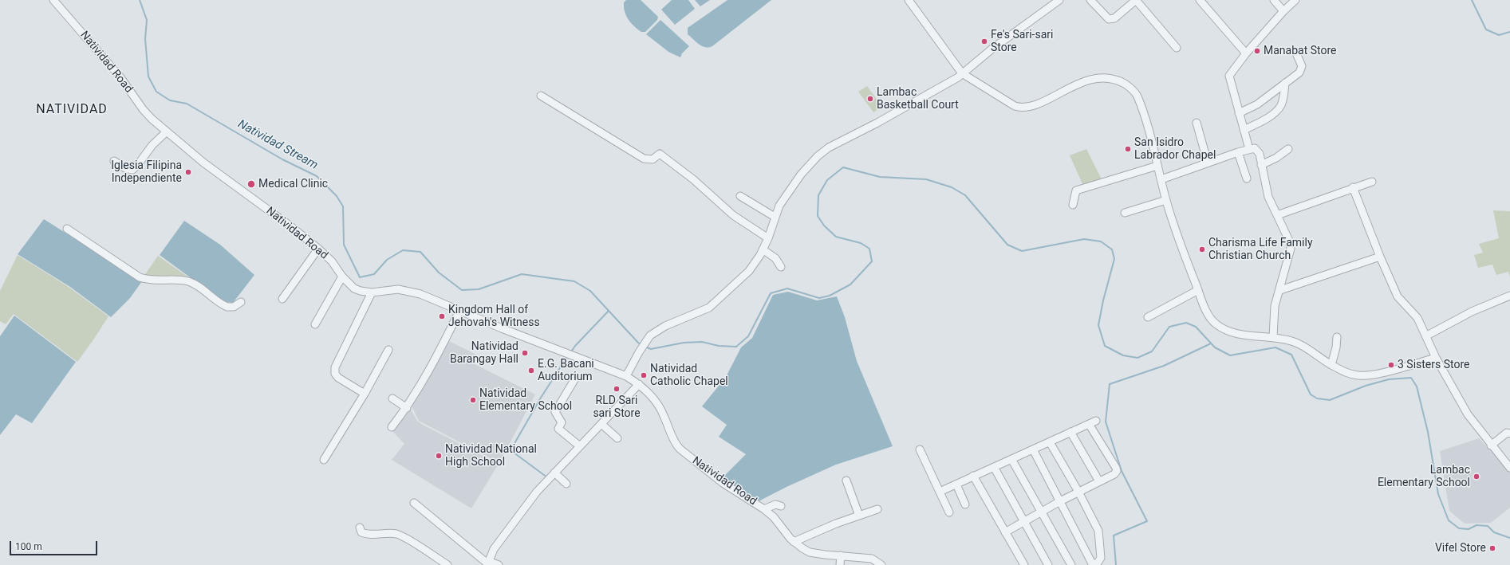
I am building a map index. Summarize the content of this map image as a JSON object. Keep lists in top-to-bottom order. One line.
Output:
{"streets":{"street":["Natividad Road"]},"districts":["NATIVIDAD"],"water":["Natividad Stream"],"places":["Fe's Sari-sari Store","Manabat Store","Lambac Basketball Court","San Isidro Labrador Chapel","Iglesia Filipina Independiente","Medical Clinic","Charisma Life Family Christian Church","Kingdom Hall of Jehovah's Witness","Natividad Barangay Hall","3 Sisters Store","E.G. Bacani Auditorium","Natividad Catholic Chapel","RLD Sari sari Store","Natividad Elementary School","Natividad National High School","Lambac Elementary School","Vifel Store"],"scale_bar":"100 m"}
